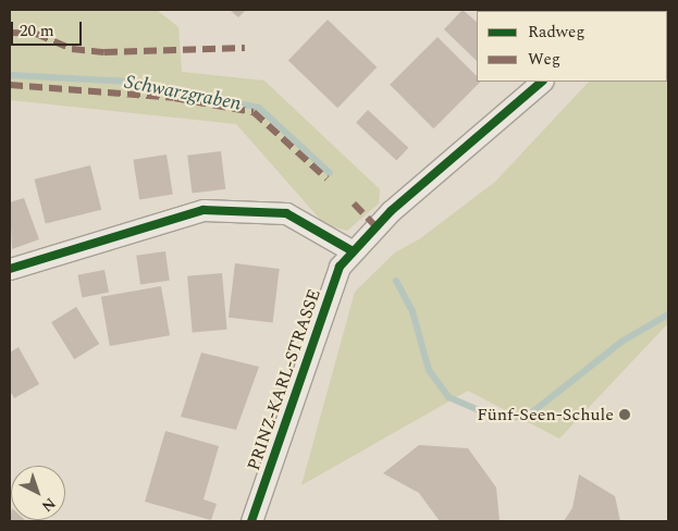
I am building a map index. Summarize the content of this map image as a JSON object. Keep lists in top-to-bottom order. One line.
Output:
{"streets":{"street":["PRINZ-KARL-STRASSE"]},"water":["Schwarzgraben"],"places":["Fünf-Seen-Schule"],"legend":["Radweg","Weg"],"scale_bar":"20 m","north":"bottom right"}
